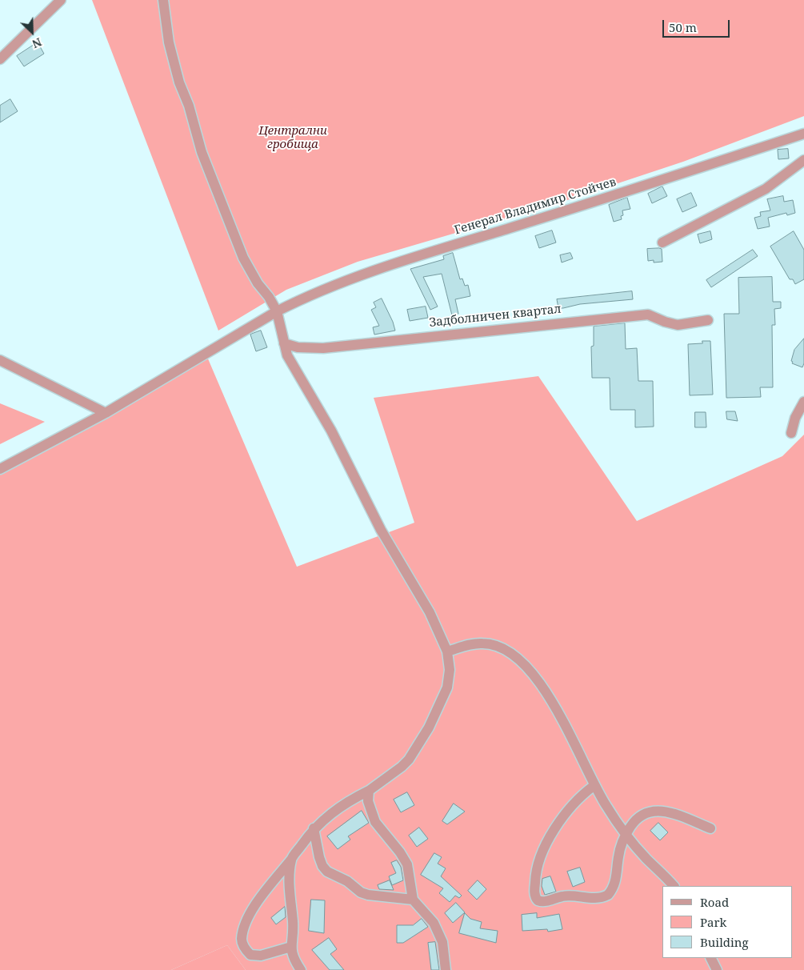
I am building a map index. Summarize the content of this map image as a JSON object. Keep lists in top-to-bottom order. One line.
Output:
{"streets":{"street":["Генерал Владимир Стойчев","Задболничен квартал"]},"parks":["Централни гробища"],"legend":["Road","Park","Building"],"scale_bar":"50 m","north":"bottom right"}
